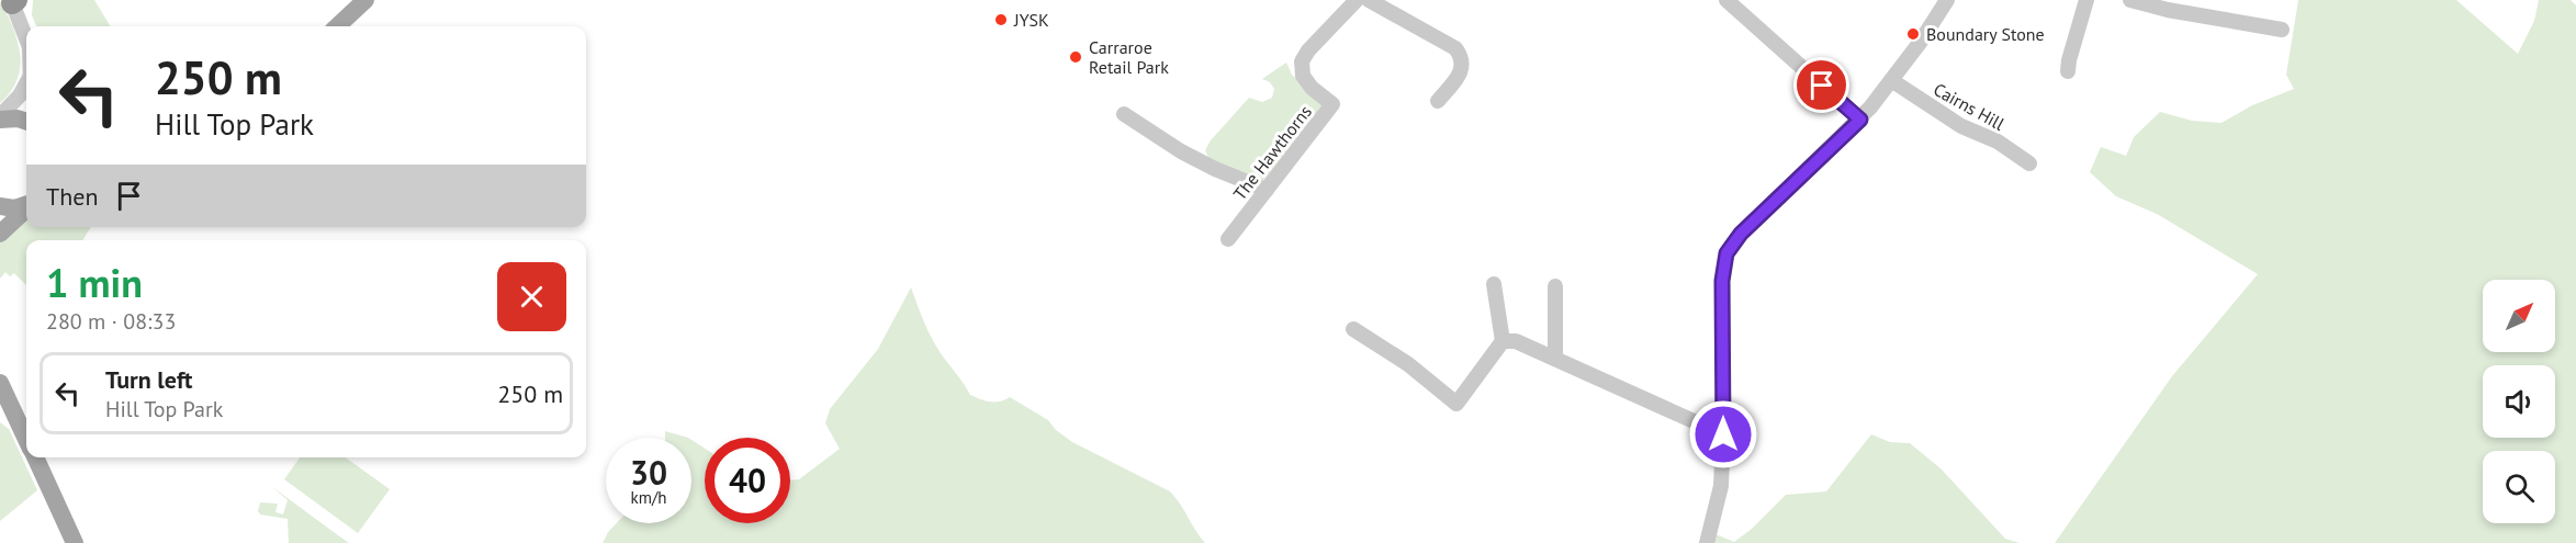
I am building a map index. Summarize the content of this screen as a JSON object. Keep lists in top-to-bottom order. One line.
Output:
{"streets":{"street":["Cairns Hill","The Hawthorns"]},"places":["JYSK","Boundary Stone","Carraroe Retail Park"],"north":"top right","page":{"turn":["250 m","Hill Top Park"],"then":"Then","heading":["1 min","280 m · 08:33"],"list":[{"name":"Turn left","note":"Hill Top Park","value":"250 m"}],"speed":"30 km/h","limit":"40"}}
